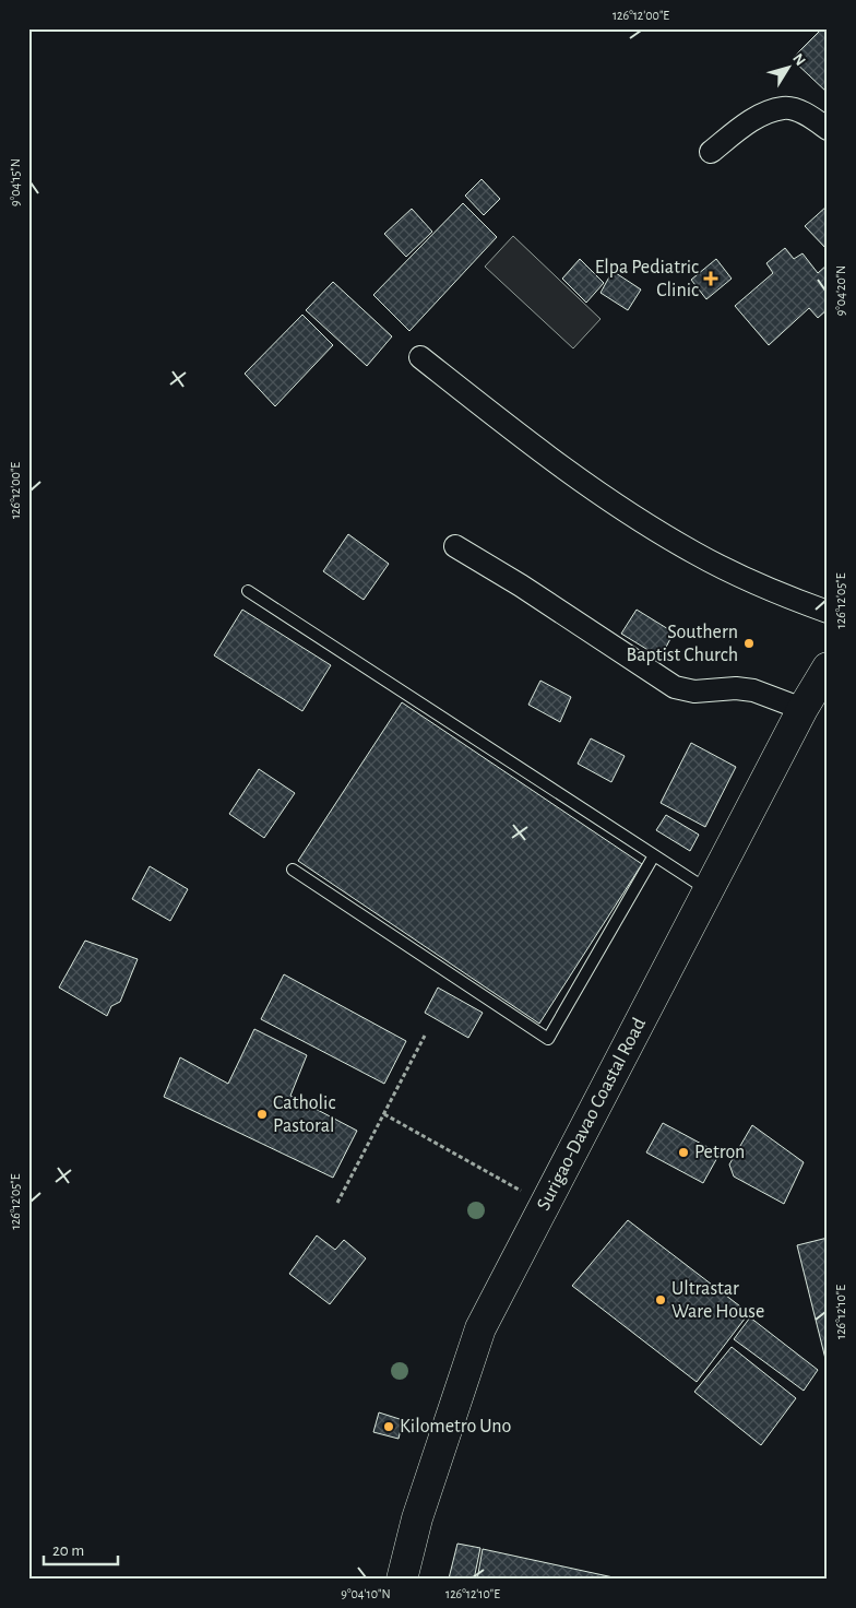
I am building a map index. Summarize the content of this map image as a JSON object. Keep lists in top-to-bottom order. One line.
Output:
{"streets":{"highway":["Surigao-Davao Coastal Road"]},"places":{"health":["Elpa Pediatric Clinic"],"other":["Southern Baptist Church","Catholic Pastoral","Petron","Ultrastar Ware House","Kilometro Uno"]},"scale_bar":"20 m","north":"top right","coordinates":["126°12'00\"E","9°04'15\"N","9°04'20\"N","126°12'05\"E","126°12'10\"E","9°04'10\"N"]}
